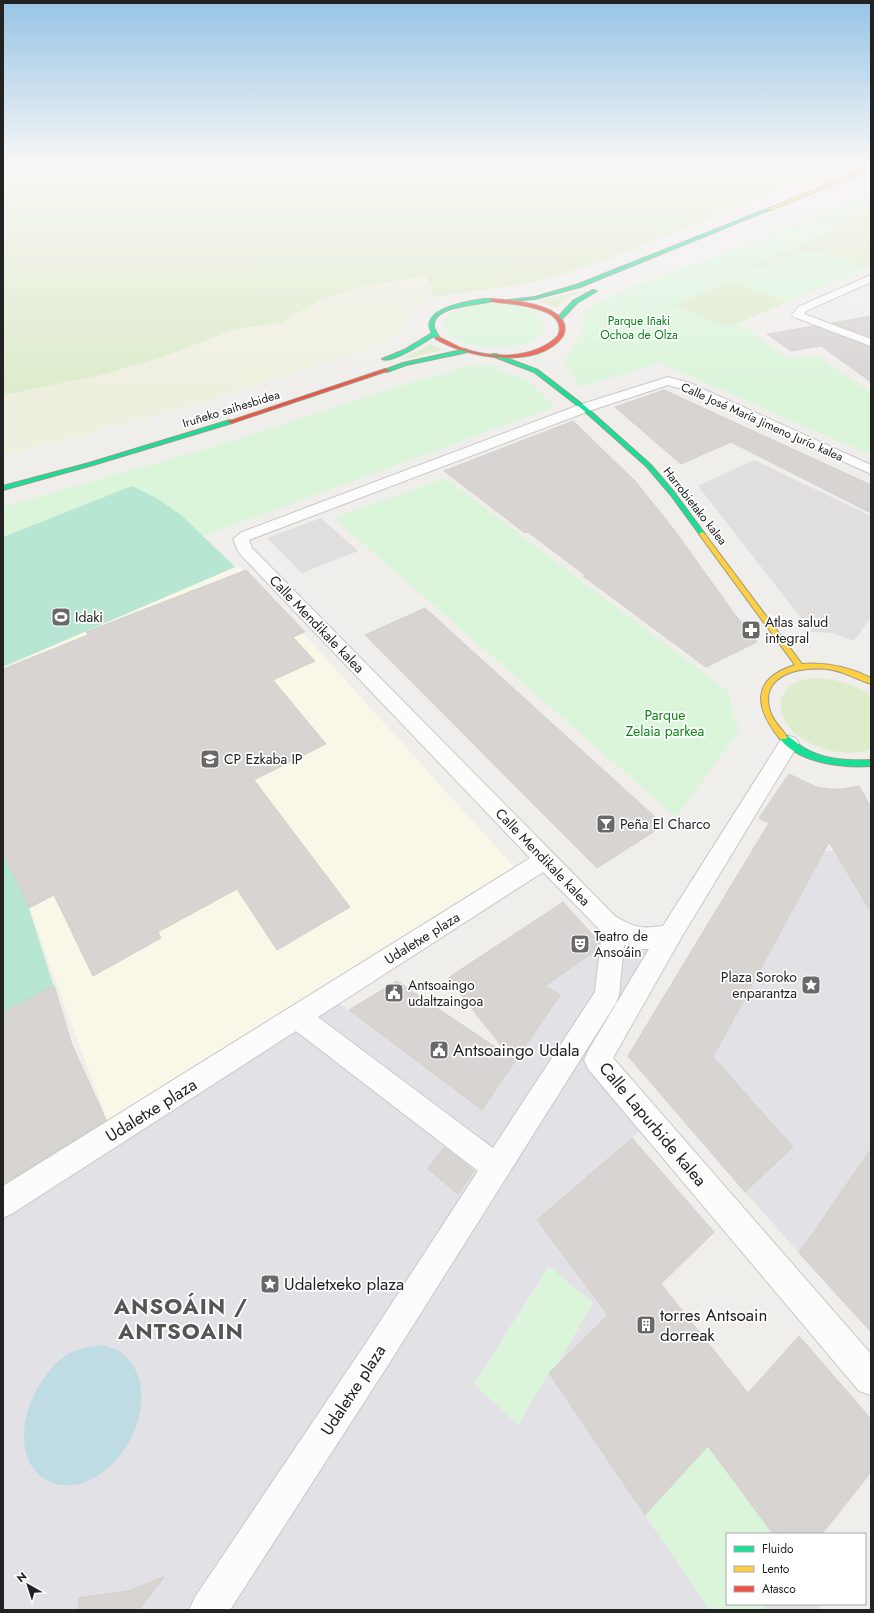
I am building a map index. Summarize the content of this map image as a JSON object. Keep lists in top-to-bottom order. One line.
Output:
{"streets":{"main road":["Iruñeko saihesbidea","Harrobietako kalea"],"street":["Calle José María Jimeno Jurío kalea","Calle Mendikale kalea","Udaletxe plaza","Calle Lapurbide kalea"]},"crossings":[["Calle José María Jimeno Jurío kalea","Harrobietako kalea"],["Calle José María Jimeno Jurío kalea","Calle Mendikale kalea"],["Harrobietako kalea","Calle Mendikale kalea"],["Calle Mendikale kalea","Udaletxe plaza"],["Calle Mendikale kalea","Calle Lapurbide kalea"]],"districts":["ANSOÁIN / ANTSOAIN"],"parks":["Parque Iñaki Ochoa de Olza","Parque Zelaia parkea"],"places":{"sports":["Idaki"],"pharmacy":["Atlas salud integral"],"school or university":["CP Ezkaba IP"],"bar":["Peña El Charco"],"theatre":["Teatro de Ansoáin"],"place":["Plaza Soroko enparantza","Udaletxeko plaza"],"public building":["Antsoaingo udaltzaingoa","Antsoaingo Udala"],"building":["torres Antsoain dorreak"]},"legend":["Fluido","Lento","Atasco"],"north":"top left"}
